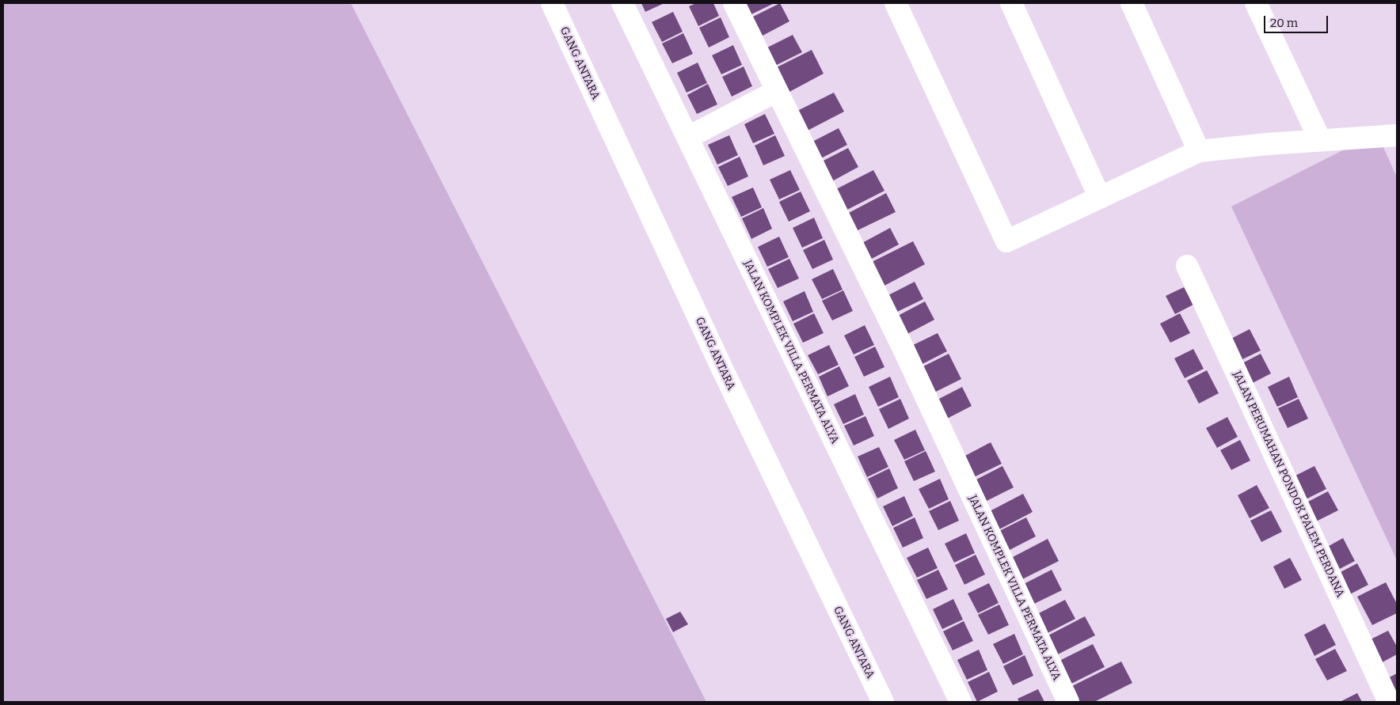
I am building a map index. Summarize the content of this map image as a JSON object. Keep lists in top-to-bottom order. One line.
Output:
{"streets":{"street":["GANG ANTARA","JALAN KOMPLEK VILLA PERMATA ALYA","JALAN PERUMAHAN PONDOK PALEM PERDANA"]},"scale_bar":"20 m"}
